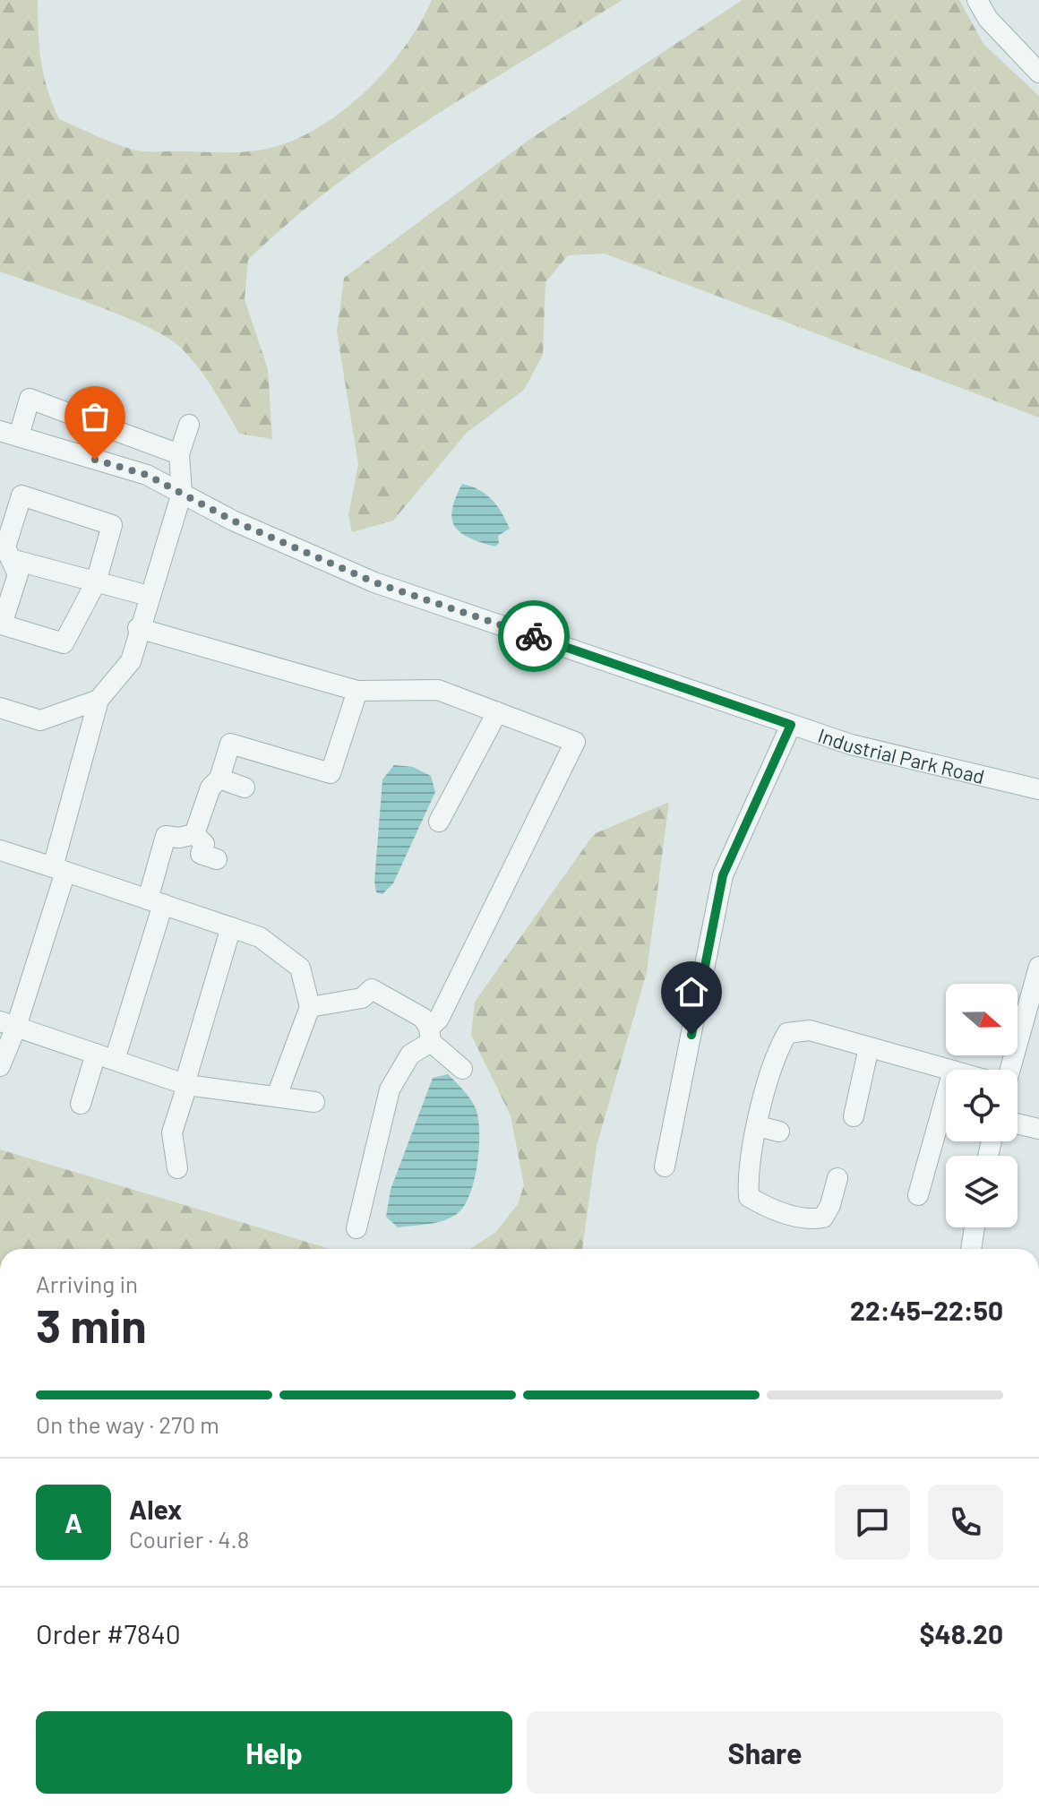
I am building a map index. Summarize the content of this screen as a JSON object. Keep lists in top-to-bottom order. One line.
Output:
{"streets":{"street":["Industrial Park Road"]},"north":"right","page":{"heading":["3 min","Arriving in","22:45–22:50"],"panel":["Alex","Courier · 4.8","Order #7840","$48.20"],"bar":"On the way · 270 m","round":"A","buttons":["Help","Share"]}}
